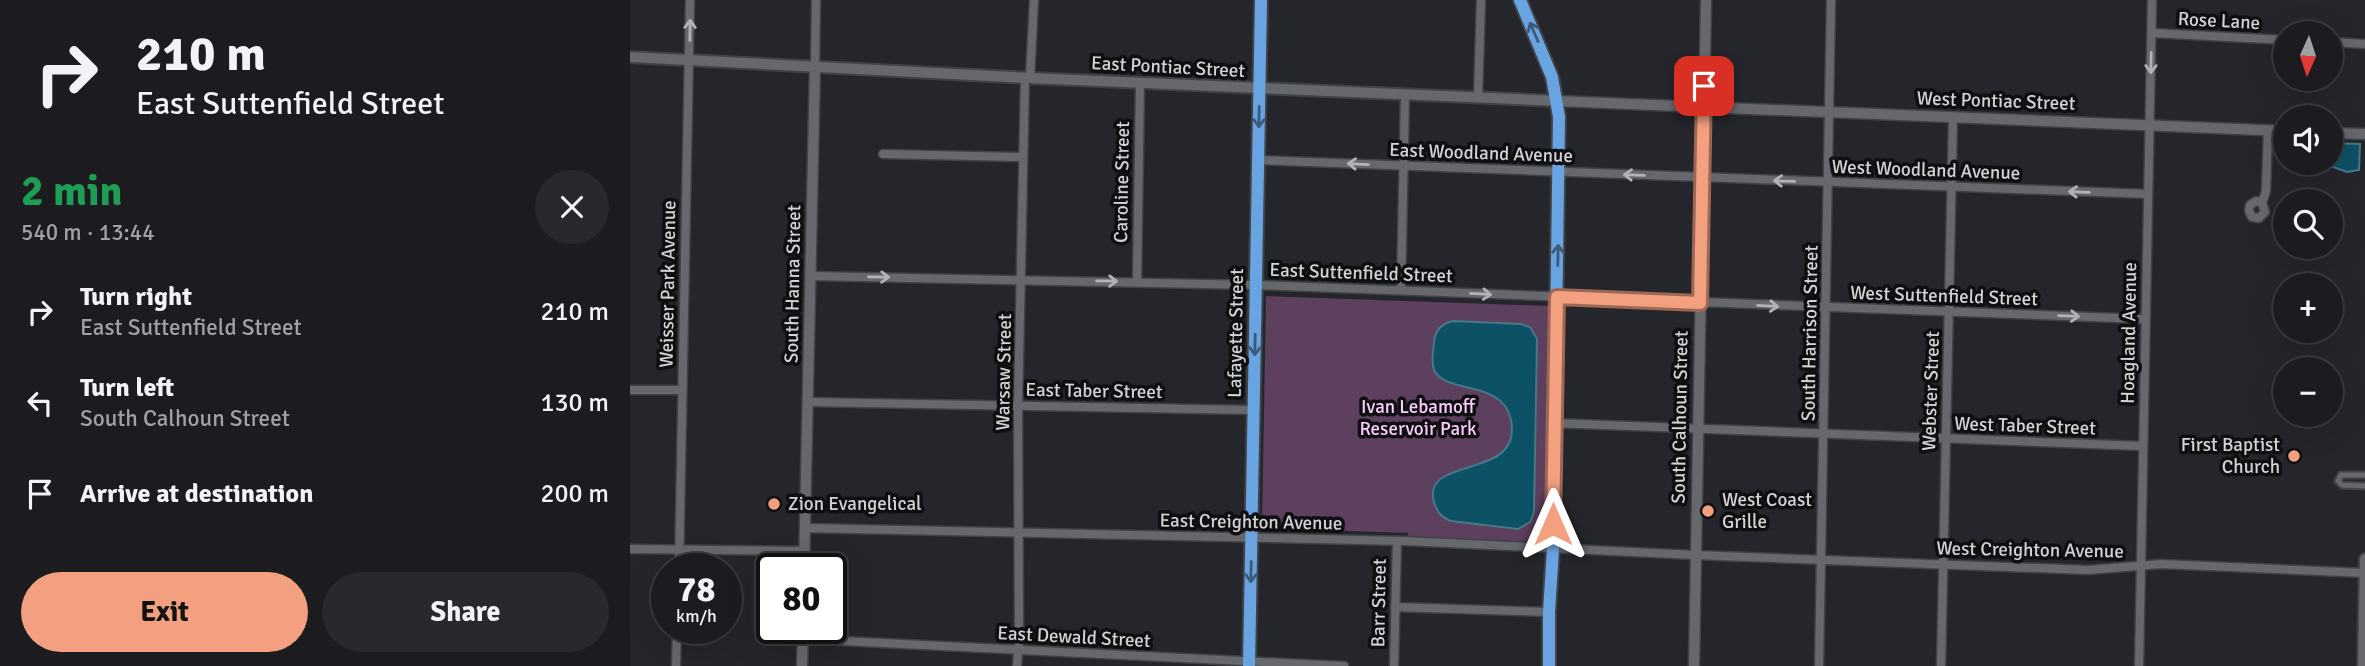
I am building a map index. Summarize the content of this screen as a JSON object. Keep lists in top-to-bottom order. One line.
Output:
{"streets":{"highway":["Lafayette Street"],"main road":["East Pontiac Street"],"street":["Rose Lane","West Pontiac Street","East Woodland Avenue","West Woodland Avenue","Caroline Street","East Suttenfield Street","Weisser Park Avenue","South Hanna Street","West Suttenfield Street","South Harrison Street","Hoagland Avenue","Warsaw Street","East Taber Street","Webster Street","South Calhoun Street","West Taber Street","East Creighton Avenue","West Creighton Avenue","Barr Street","East Dewald Street"]},"crossings":[["Rose Lane","Hoagland Avenue"],["East Pontiac Street","West Pontiac Street"],["East Pontiac Street","Caroline Street"],["East Pontiac Street","Weisser Park Avenue"],["East Pontiac Street","South Hanna Street"],["East Pontiac Street","Lafayette Street"],["East Pontiac Street","Warsaw Street"],["East Pontiac Street","South Calhoun Street"],["West Pontiac Street","South Harrison Street"],["West Pontiac Street","Hoagland Avenue"],["West Pontiac Street","Webster Street"],["West Pontiac Street","South Calhoun Street"],["East Woodland Avenue","West Woodland Avenue"],["East Woodland Avenue","Lafayette Street"],["East Woodland Avenue","South Calhoun Street"],["West Woodland Avenue","South Harrison Street"],["West Woodland Avenue","Hoagland Avenue"],["West Woodland Avenue","Webster Street"],["West Woodland Avenue","South Calhoun Street"],["Caroline Street","East Suttenfield Street"],["East Suttenfield Street","South Hanna Street"],["East Suttenfield Street","West Suttenfield Street"],["East Suttenfield Street","Lafayette Street"],["East Suttenfield Street","Warsaw Street"],["East Suttenfield Street","South Calhoun Street"],["South Hanna Street","East Taber Street"],["South Hanna Street","East Creighton Avenue"],["West Suttenfield Street","South Harrison Street"],["West Suttenfield Street","Hoagland Avenue"],["West Suttenfield Street","Webster Street"],["West Suttenfield Street","South Calhoun Street"],["Lafayette Street","East Taber Street"],["Lafayette Street","East Creighton Avenue"],["Lafayette Street","East Dewald Street"],["South Harrison Street","West Taber Street"],["South Harrison Street","West Creighton Avenue"],["Hoagland Avenue","West Taber Street"],["Hoagland Avenue","West Creighton Avenue"],["Warsaw Street","East Taber Street"],["Warsaw Street","East Creighton Avenue"],["Warsaw Street","East Dewald Street"],["Webster Street","West Taber Street"],["Webster Street","West Creighton Avenue"],["South Calhoun Street","West Taber Street"],["South Calhoun Street","East Creighton Avenue"],["South Calhoun Street","West Creighton Avenue"],["East Creighton Avenue","West Creighton Avenue"],["East Creighton Avenue","Barr Street"]],"one_way":["East Woodland Avenue","West Woodland Avenue","East Suttenfield Street","West Suttenfield Street","Lafayette Street"],"parks":["Ivan Lebamoff Reservoir Park"],"places":["First Baptist Church","Zion Evangelical","West Coast Grille"],"north":"bottom","page":{"turn":["210 m","East Suttenfield Street"],"map_buttons":["+","−"],"heading":["2 min","540 m · 13:44"],"list":[{"name":"Turn right","note":"East Suttenfield Street","value":"210 m"},{"name":"Turn left","note":"South Calhoun Street","value":"130 m"},{"name":"Arrive at destination","value":"200 m"}],"speed":"78 km/h","limit":"80","buttons":["Exit","Share"]}}
